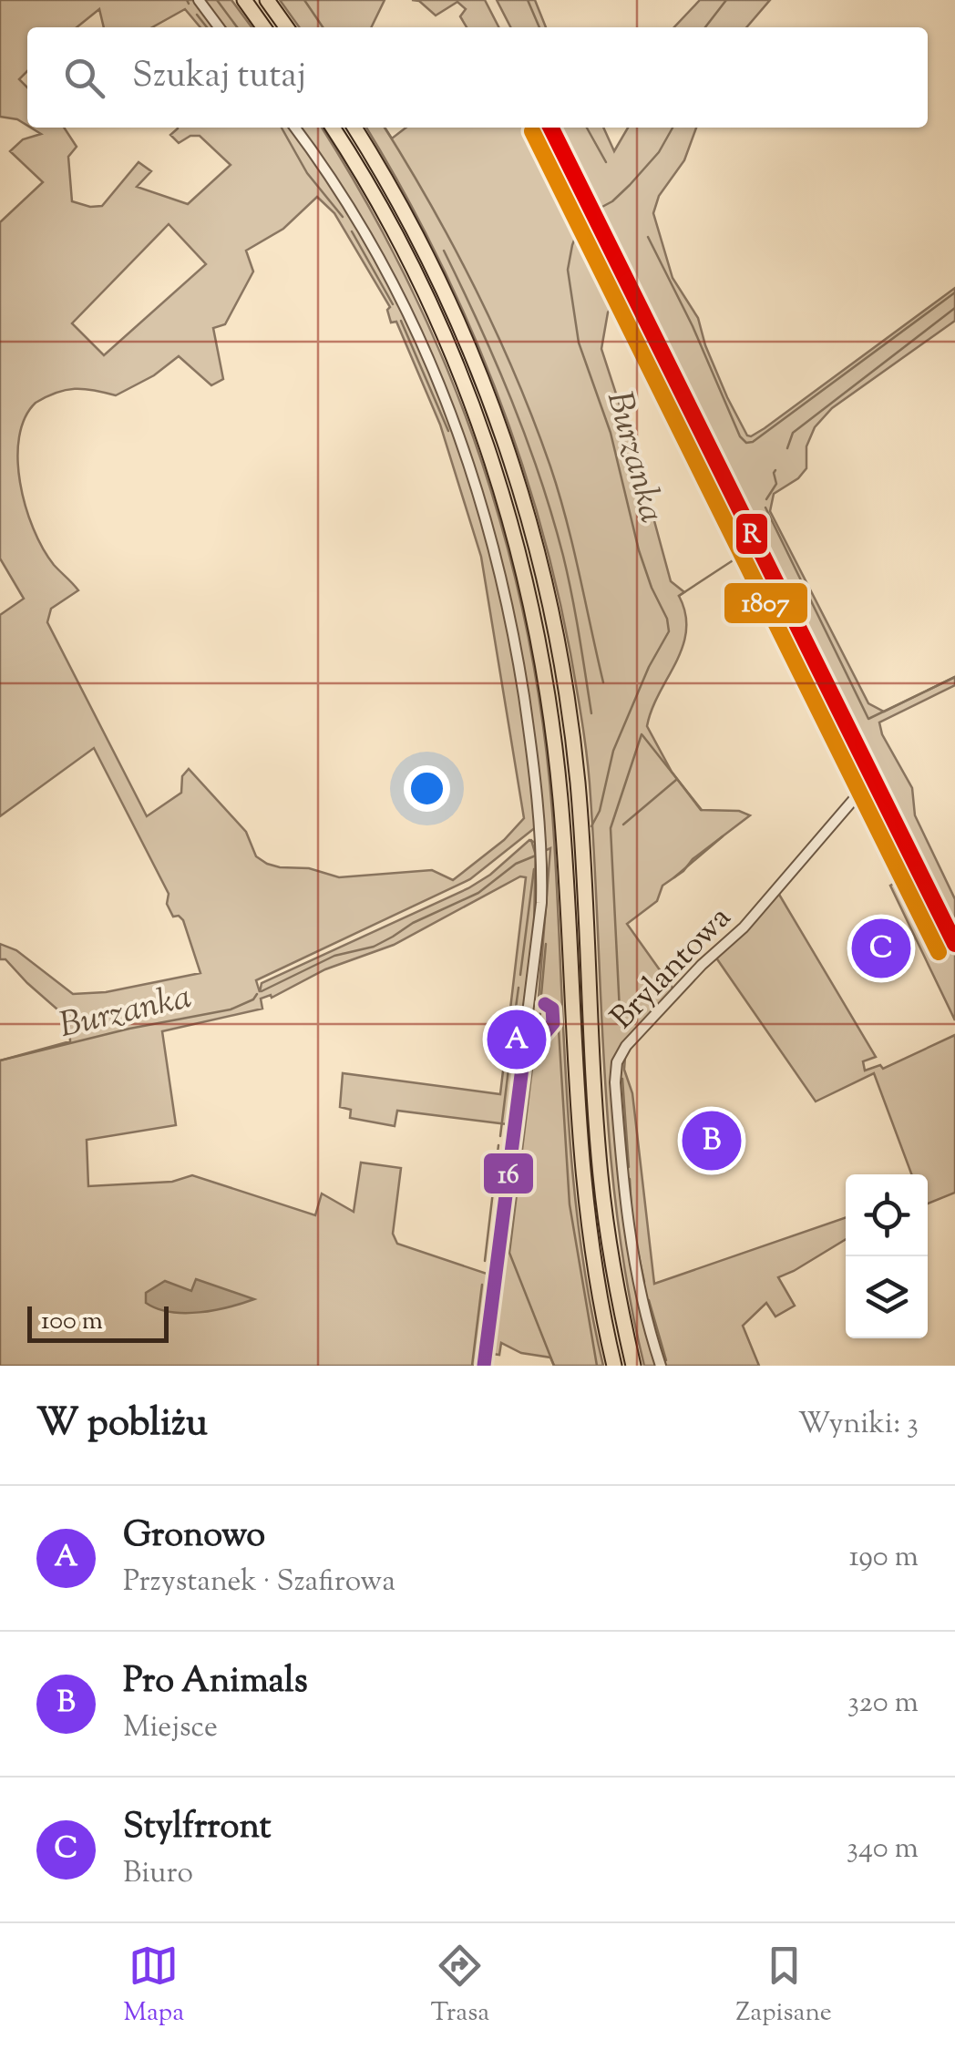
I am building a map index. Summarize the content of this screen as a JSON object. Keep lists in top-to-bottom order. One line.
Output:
{"streets":{"street":["Brylantowa"]},"water":["Burzanka"],"lines":["transit line R","transit line 1807","transit line 16"],"scale_bar":"100 m","page":{"search":"Szukaj tutaj","pins":["C","A","B"],"scale":"100 m","heading":["W pobliżu","Wyniki: 3"],"list":[{"mark":"A","name":"Gronowo","note":"Przystanek · Szafirowa","value":"190 m"},{"mark":"B","name":"Pro Animals","note":"Miejsce","value":"320 m"},{"mark":"C","name":"Stylfrront","note":"Biuro","value":"340 m"}],"nav":["Mapa","Trasa","Zapisane"]}}
